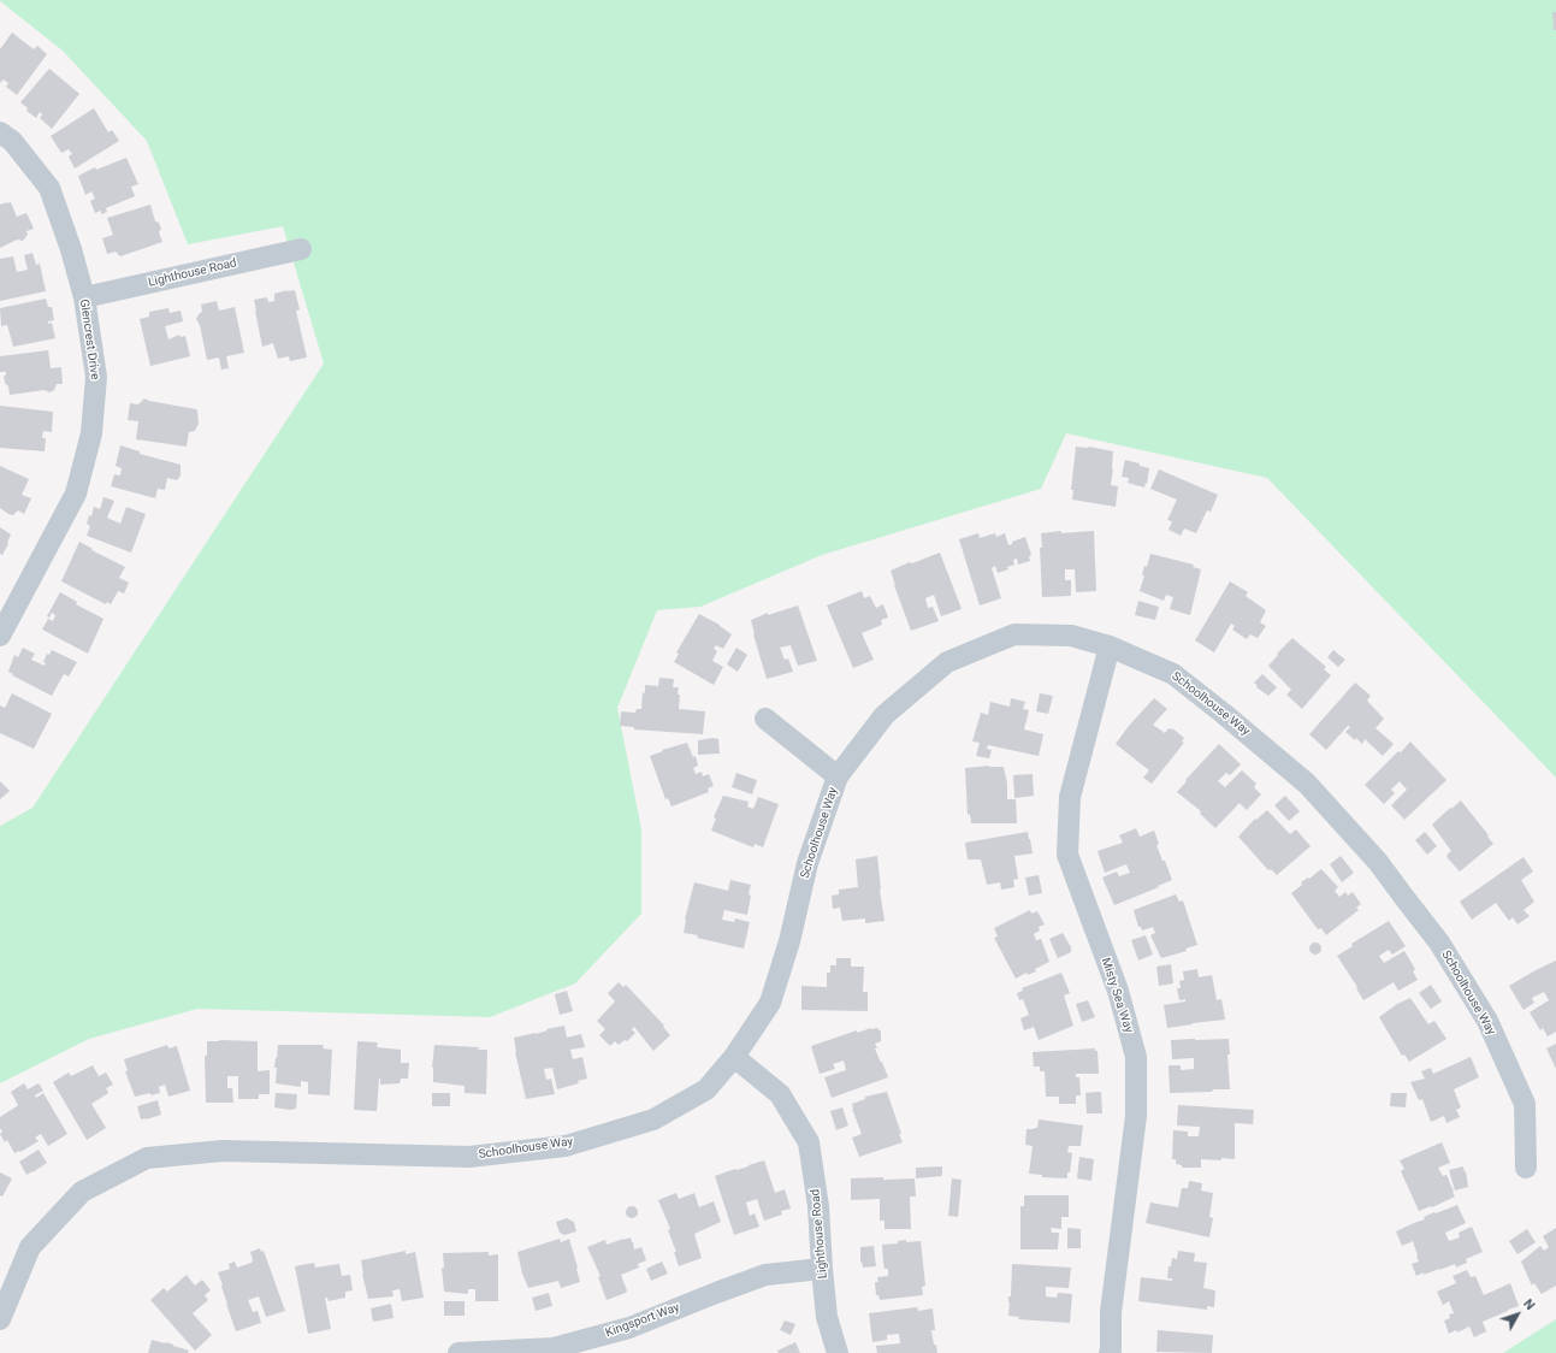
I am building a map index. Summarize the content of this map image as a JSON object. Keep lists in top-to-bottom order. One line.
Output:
{"streets":{"street":["Lighthouse Road","Glencrest Drive","Schoolhouse Way","Misty Sea Way","Kingsport Way"]},"crossings":[["Lighthouse Road","Glencrest Drive"],["Lighthouse Road","Schoolhouse Way"],["Lighthouse Road","Kingsport Way"],["Schoolhouse Way","Misty Sea Way"]],"north":"top right"}
